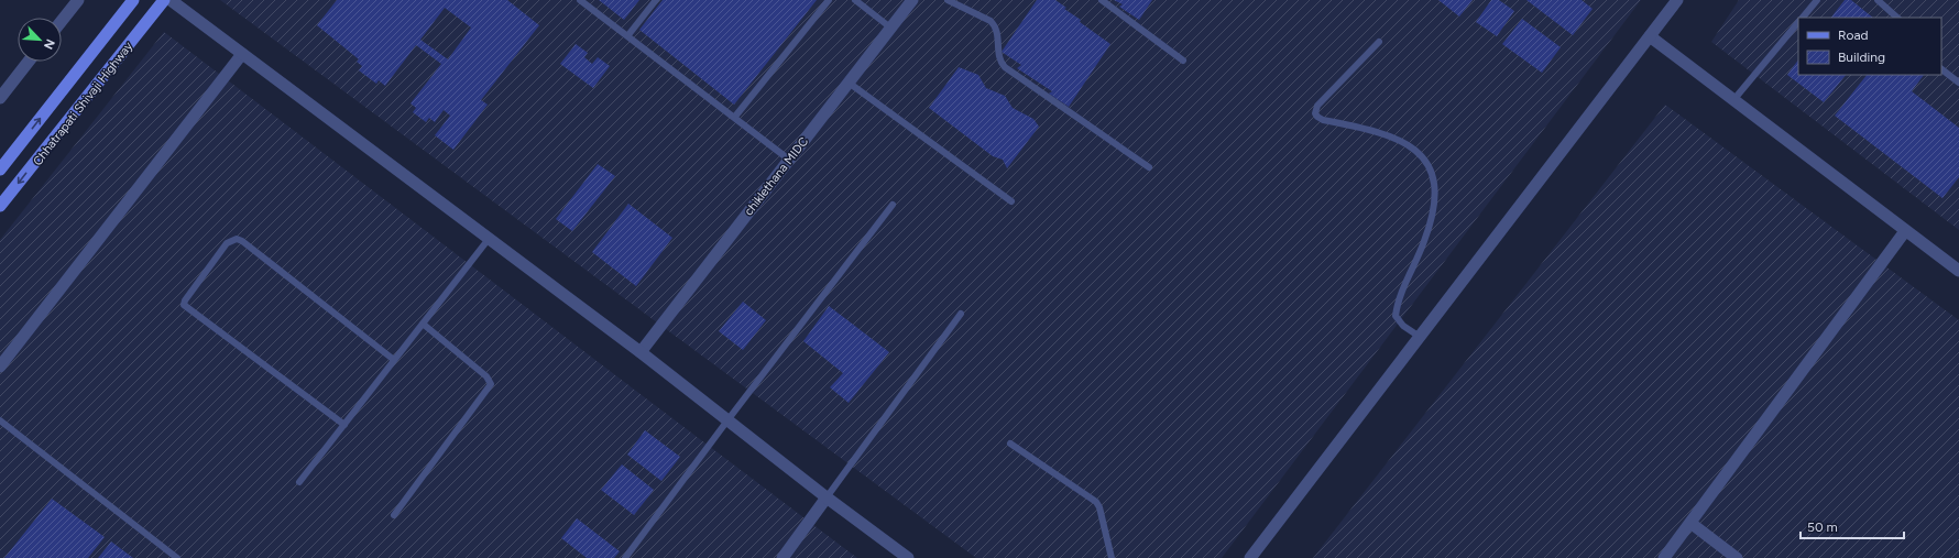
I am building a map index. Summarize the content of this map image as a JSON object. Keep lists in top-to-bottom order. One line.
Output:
{"streets":{"main road":["Chhatrapati Shivaji Highway"],"street":["chiklethana MIDC"]},"legend":["Road","Building"],"scale_bar":"50 m","north":"bottom right"}
